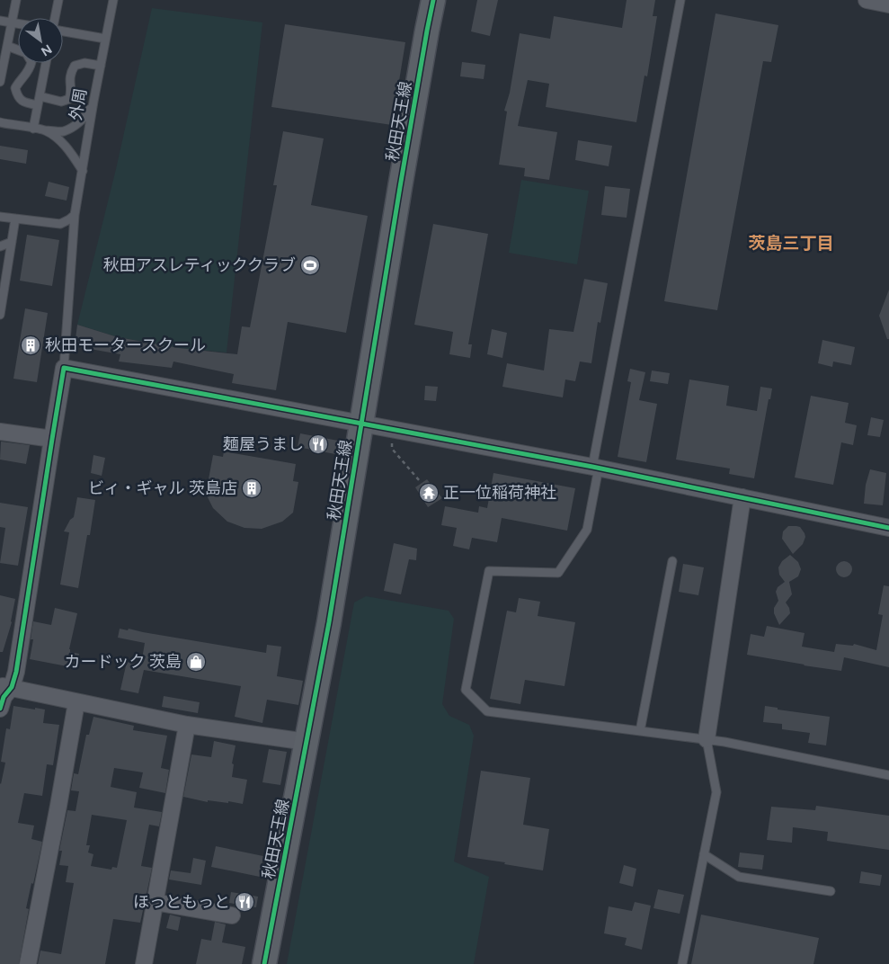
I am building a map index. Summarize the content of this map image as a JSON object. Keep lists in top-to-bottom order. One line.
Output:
{"streets":{"main road":["秋田天王線"],"lane":["外周"]},"districts":["茨島三丁目"],"places":{"sports":["秋田アスレティッククラブ"],"building":["秋田モータースクール","ビィ・ギャル 茨島店"],"restaurant":["麺屋うまし","ほっともっと"],"temple":["正一位稲荷神社"],"shop":["カードック 茨島"]},"north":"bottom right"}
